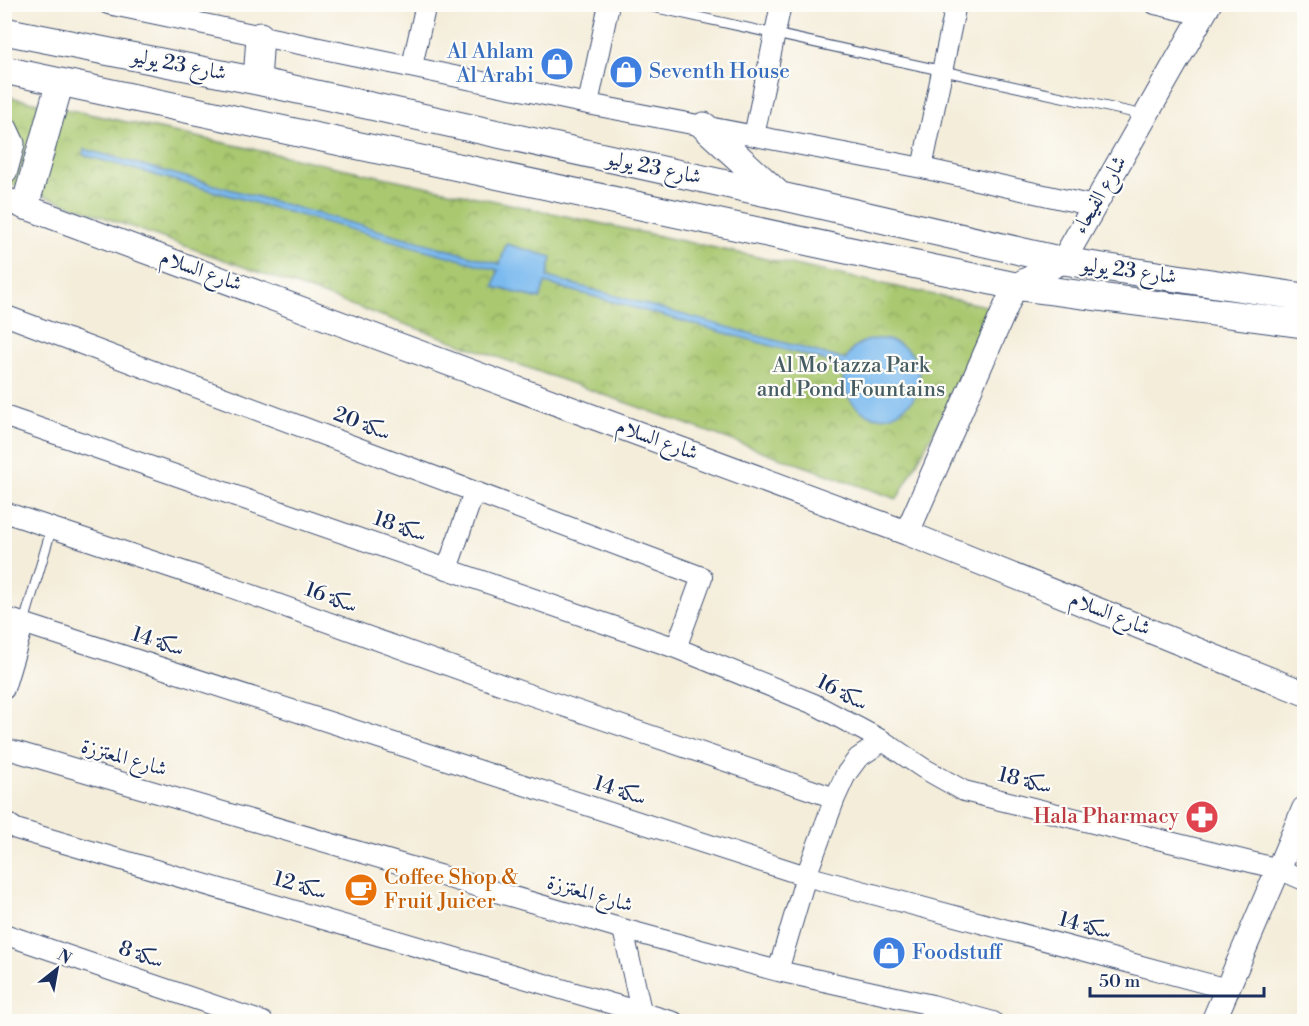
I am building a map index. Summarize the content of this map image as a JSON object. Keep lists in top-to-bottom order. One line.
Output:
{"streets":{"main road":["شارع 23 يوليو"],"street":["شارع الفيحاء","شارع السلام","سكة 20","سكة 18","سكة 16","سكة 14","شارع المعتززة","سكة 12","سكة 8"]},"crossings":[["شارع 23 يوليو","شارع الفيحاء"],["سكة 20","سكة 18"],["سكة 18","سكة 16"]],"parks":["Al Mo'tazza Park and Pond Fountains"],"places":{"shop":["Al Ahlam Al Arabi","Seventh House","Foodstuff"],"pharmacy":["Hala Pharmacy"],"cafe":["Coffee Shop & Fruit Juicer"]},"scale_bar":"50 m","north":"top right"}
